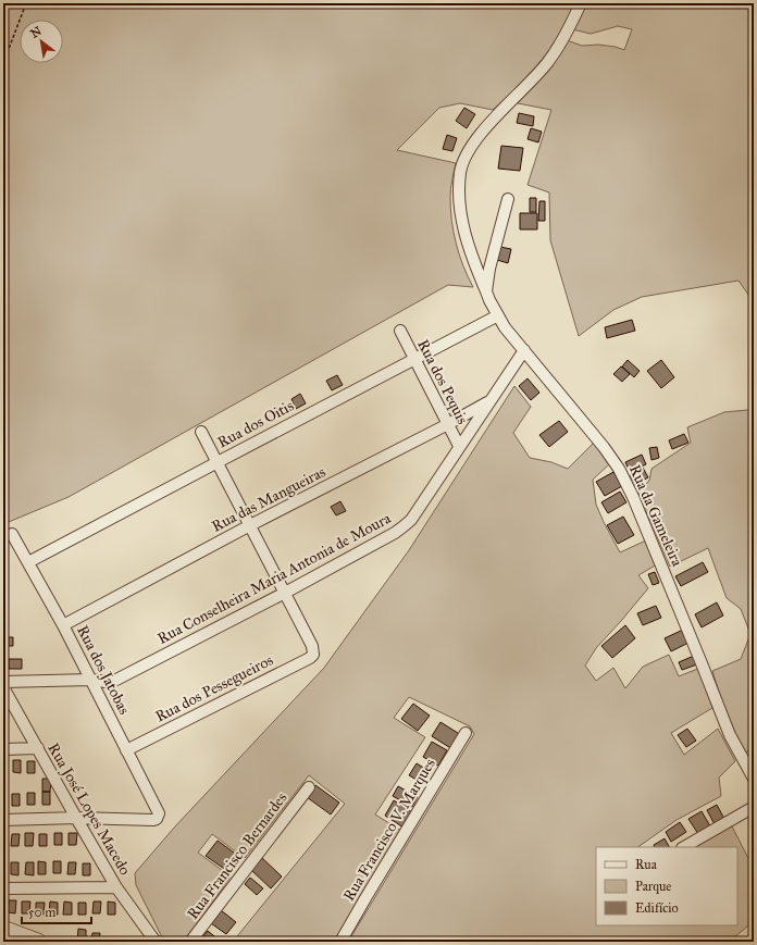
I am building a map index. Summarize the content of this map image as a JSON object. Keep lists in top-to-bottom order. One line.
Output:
{"streets":{"street":["Rua dos Pequis","Rua dos Oitis","Rua das Mangueiras","Rua da Gameleira","Rua Conselheira Maria Antonia de Moura","Rua dos Jatobas","Rua dos Pessegueiros","Rua José Lopes Macedo","Rua Francisco V. Marques","Rua Francisco Bernardes"]},"crossings":[["Rua dos Pequis","Rua dos Oitis"],["Rua dos Pequis","Rua das Mangueiras"],["Rua dos Pequis","Rua Conselheira Maria Antonia de Moura"],["Rua dos Oitis","Rua da Gameleira"],["Rua dos Oitis","Rua dos Jatobas"],["Rua das Mangueiras","Rua Conselheira Maria Antonia de Moura"],["Rua das Mangueiras","Rua dos Jatobas"],["Rua da Gameleira","Rua Conselheira Maria Antonia de Moura"],["Rua Conselheira Maria Antonia de Moura","Rua dos Jatobas"],["Rua Conselheira Maria Antonia de Moura","Rua dos Pessegueiros"],["Rua dos Jatobas","Rua dos Pessegueiros"],["Rua dos Jatobas","Rua José Lopes Macedo"]],"legend":["Rua","Parque","Edifício"],"scale_bar":"50 m","north":"top left"}
